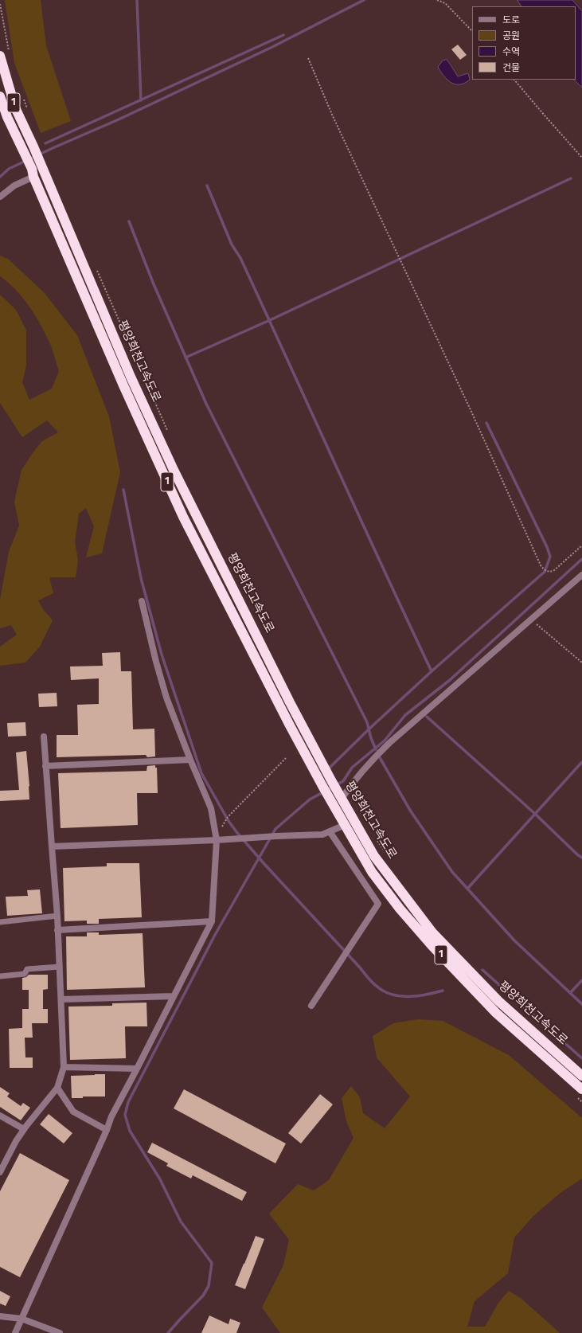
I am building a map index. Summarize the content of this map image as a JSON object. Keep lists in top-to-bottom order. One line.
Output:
{"streets":{"highway":["1","평양희천고속도로"]},"legend":["도로","공원","수역","건물"]}
